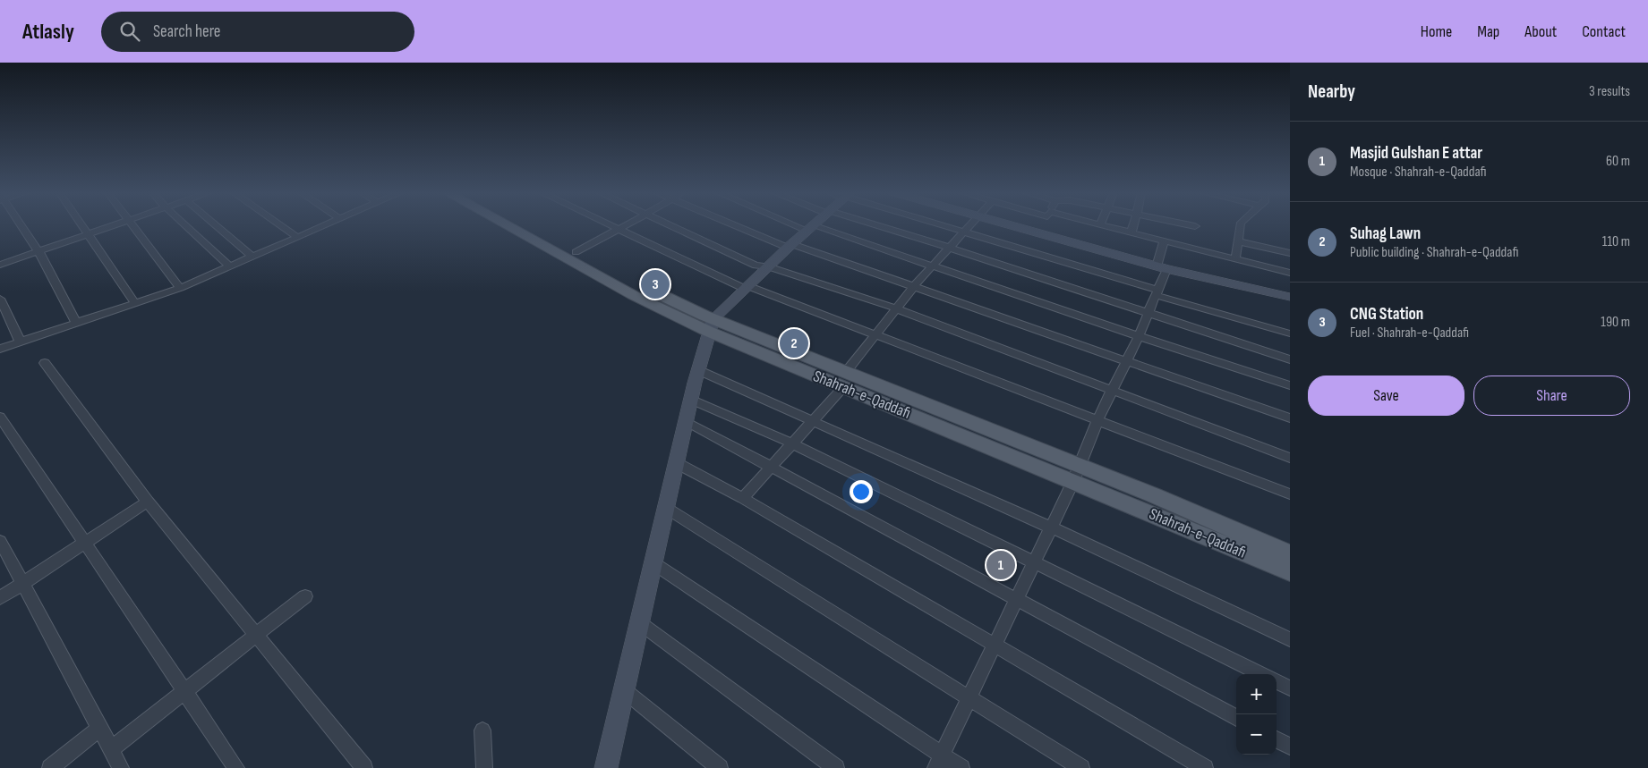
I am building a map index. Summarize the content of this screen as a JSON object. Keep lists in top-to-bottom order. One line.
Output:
{"streets":{"main road":["Shahrah-e-Qaddafi"]},"page":{"header":"Atlasly","search":"Search here","nav":["Home","Map","About","Contact"],"heading":["Nearby","3 results"],"list":[{"mark":"1","name":"Masjid Gulshan E attar","note":"Mosque · Shahrah-e-Qaddafi","value":"60 m"},{"mark":"2","name":"Suhag Lawn","note":"Public building · Shahrah-e-Qaddafi","value":"110 m"},{"mark":"3","name":"CNG Station","note":"Fuel · Shahrah-e-Qaddafi","value":"190 m"}],"pins":["3","2","1"],"buttons":["Save","Share"],"map_buttons":["+","−"]}}
